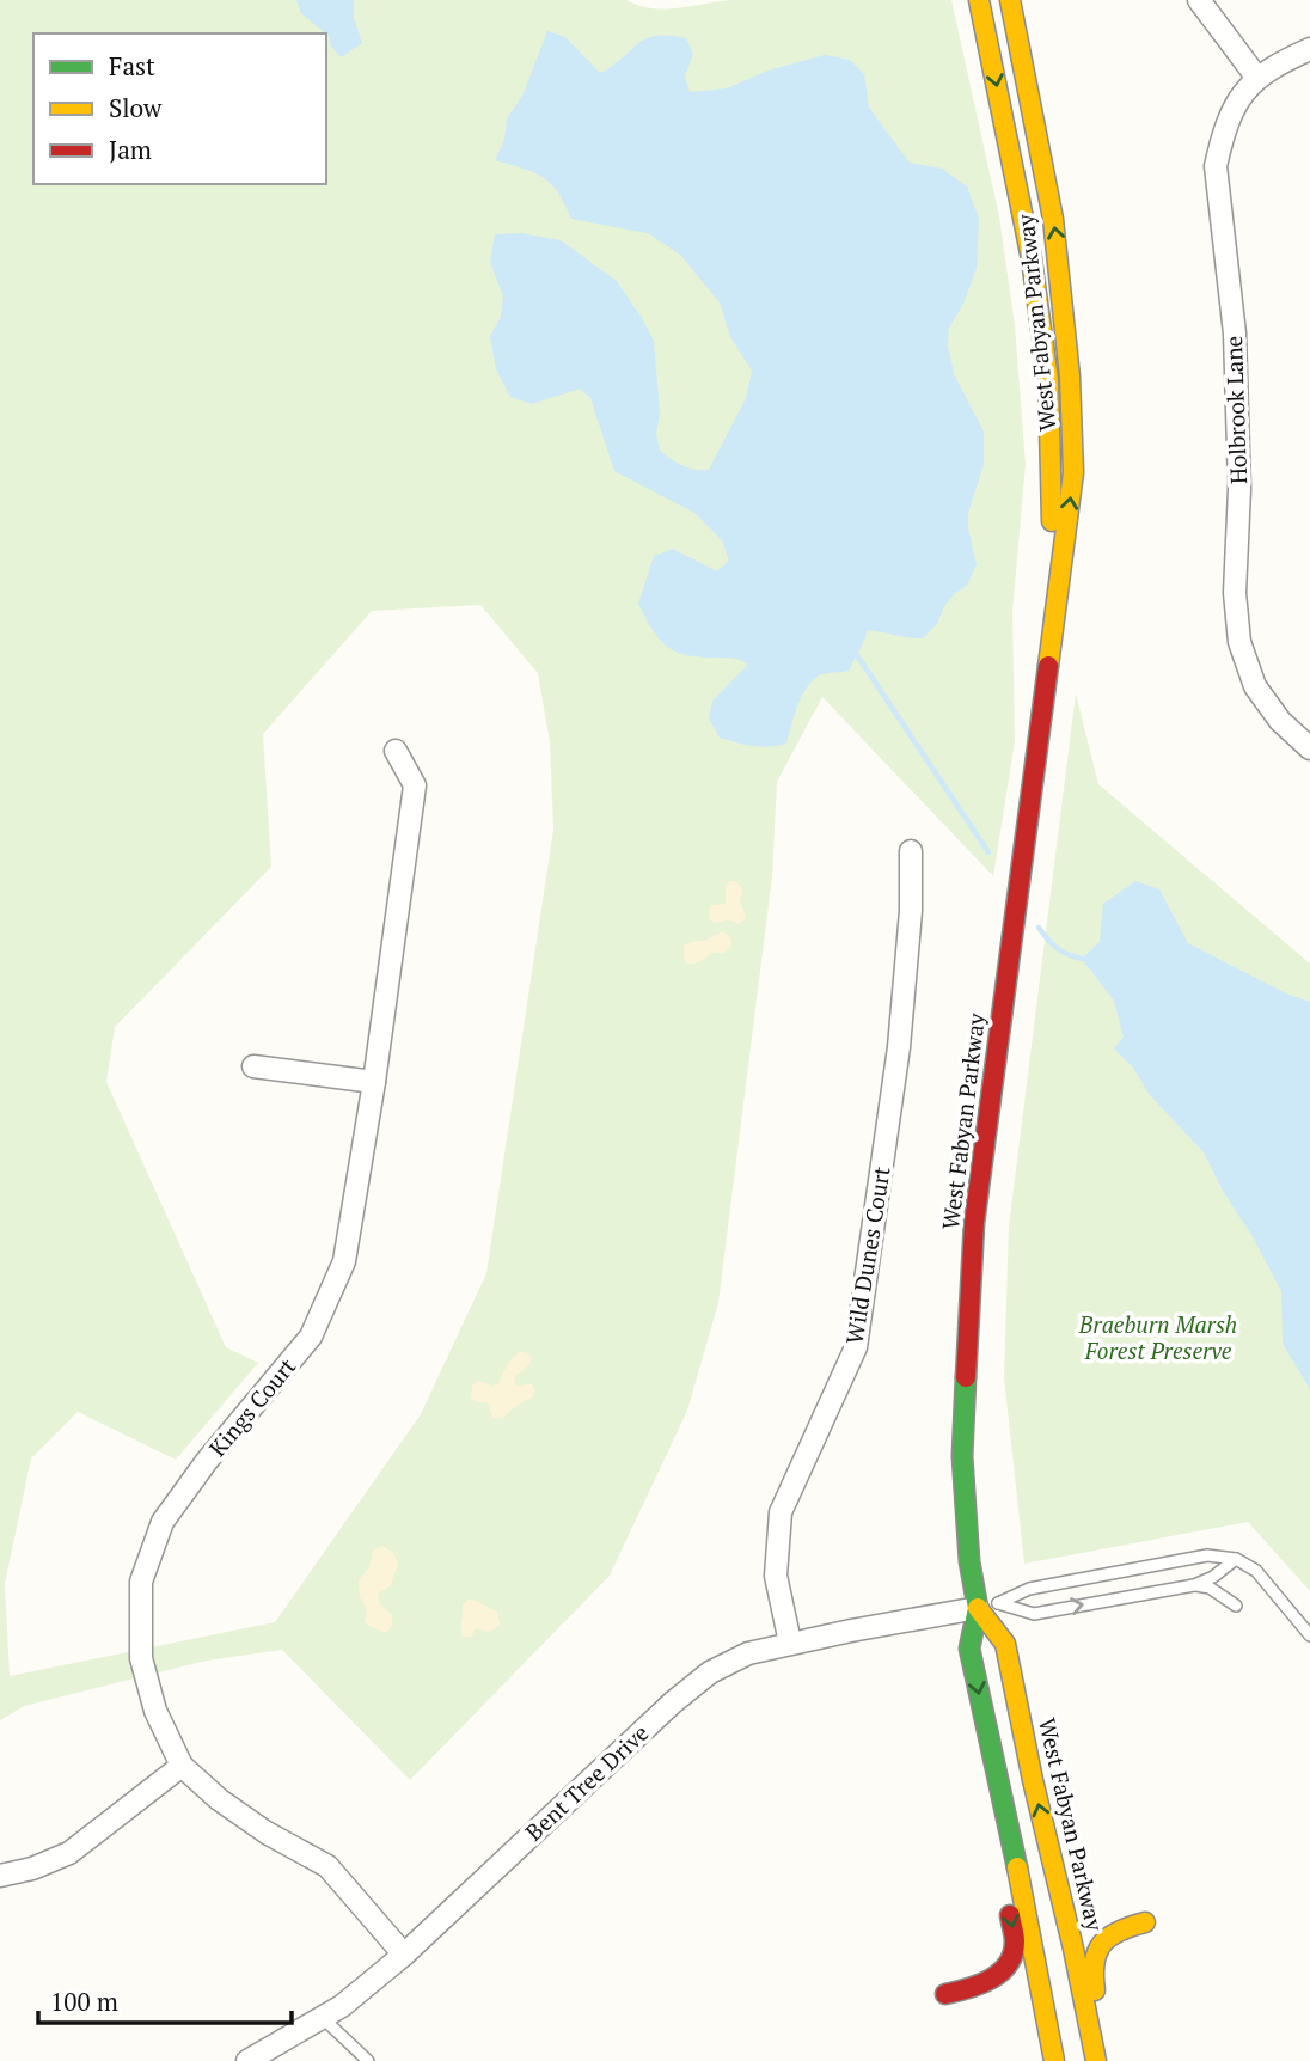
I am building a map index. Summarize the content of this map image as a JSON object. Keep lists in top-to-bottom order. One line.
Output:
{"streets":{"main road":["West Fabyan Parkway"],"street":["Holbrook Lane","Wild Dunes Court","Kings Court","Bent Tree Drive"]},"crossings":[["West Fabyan Parkway","Bent Tree Drive"],["Wild Dunes Court","Bent Tree Drive"],["Kings Court","Bent Tree Drive"]],"parks":["Braeburn Marsh Forest Preserve"],"legend":["Fast","Slow","Jam"],"scale_bar":"100 m"}
